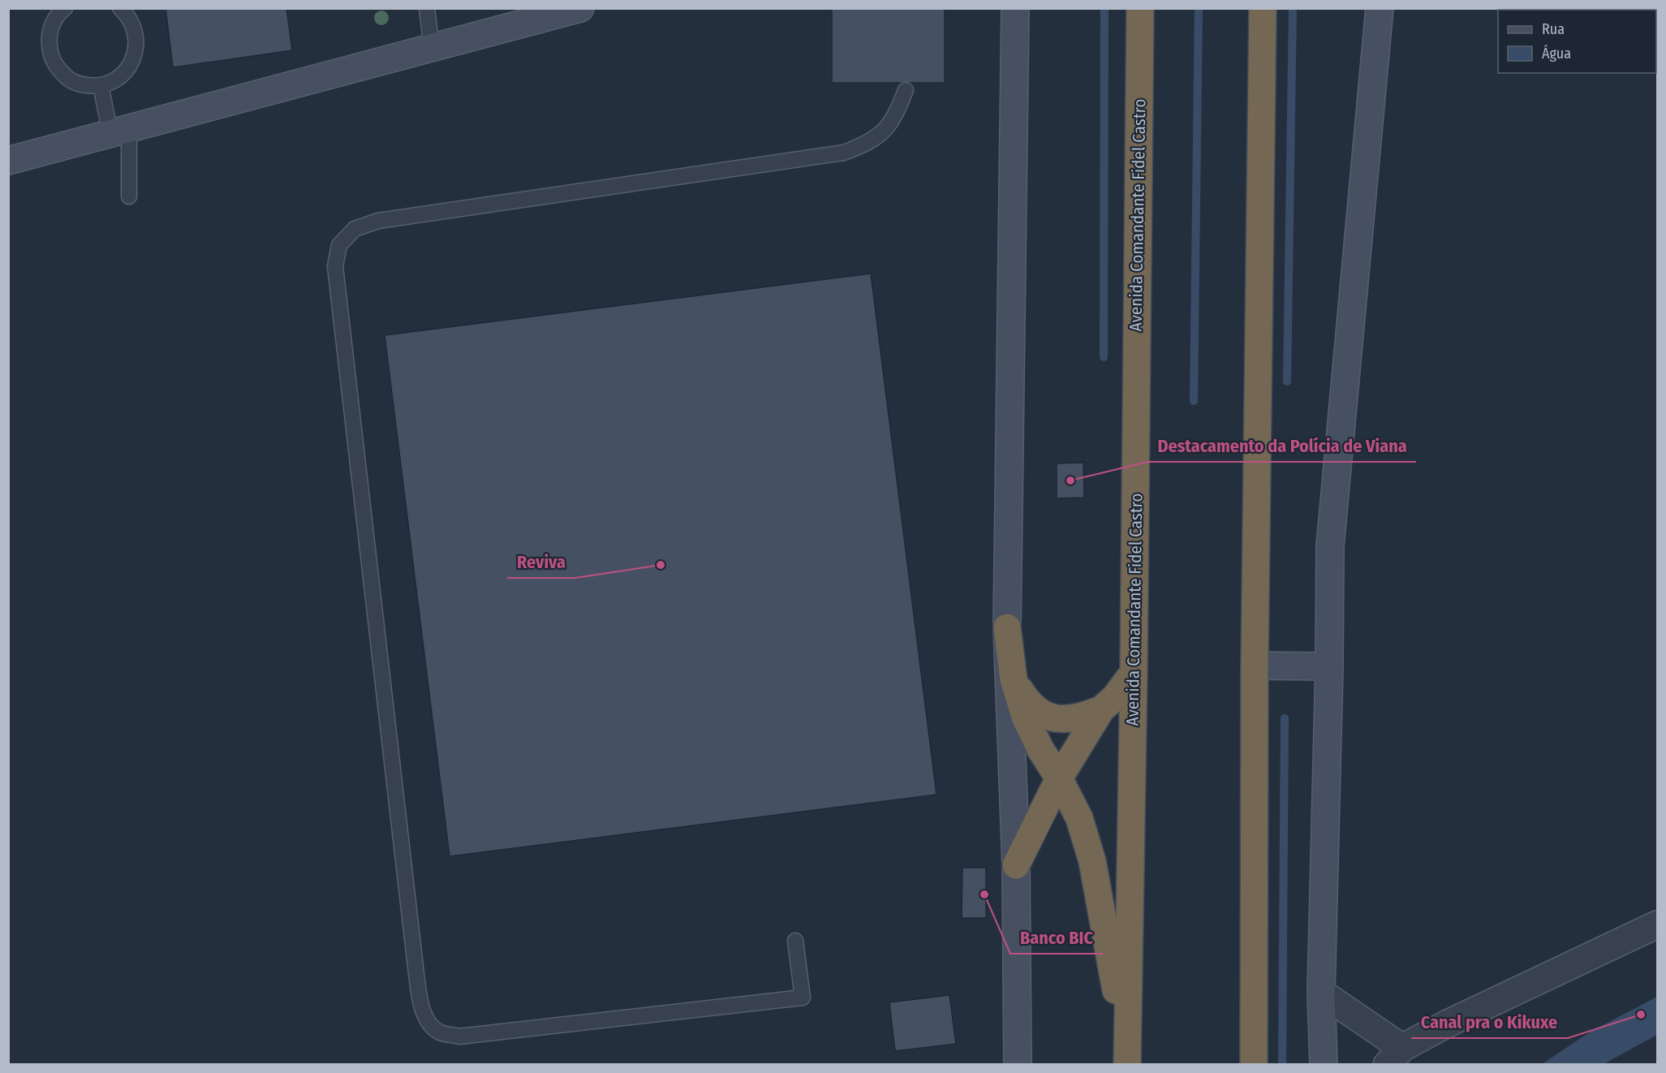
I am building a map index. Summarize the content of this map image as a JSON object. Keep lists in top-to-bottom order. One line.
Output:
{"streets":{"highway":["Avenida Comandante Fidel Castro"]},"places":["Destacamento da Polícia de Viana","Reviva","Banco BIC","Canal pra o Kikuxe"],"legend":["Rua","Água"]}
